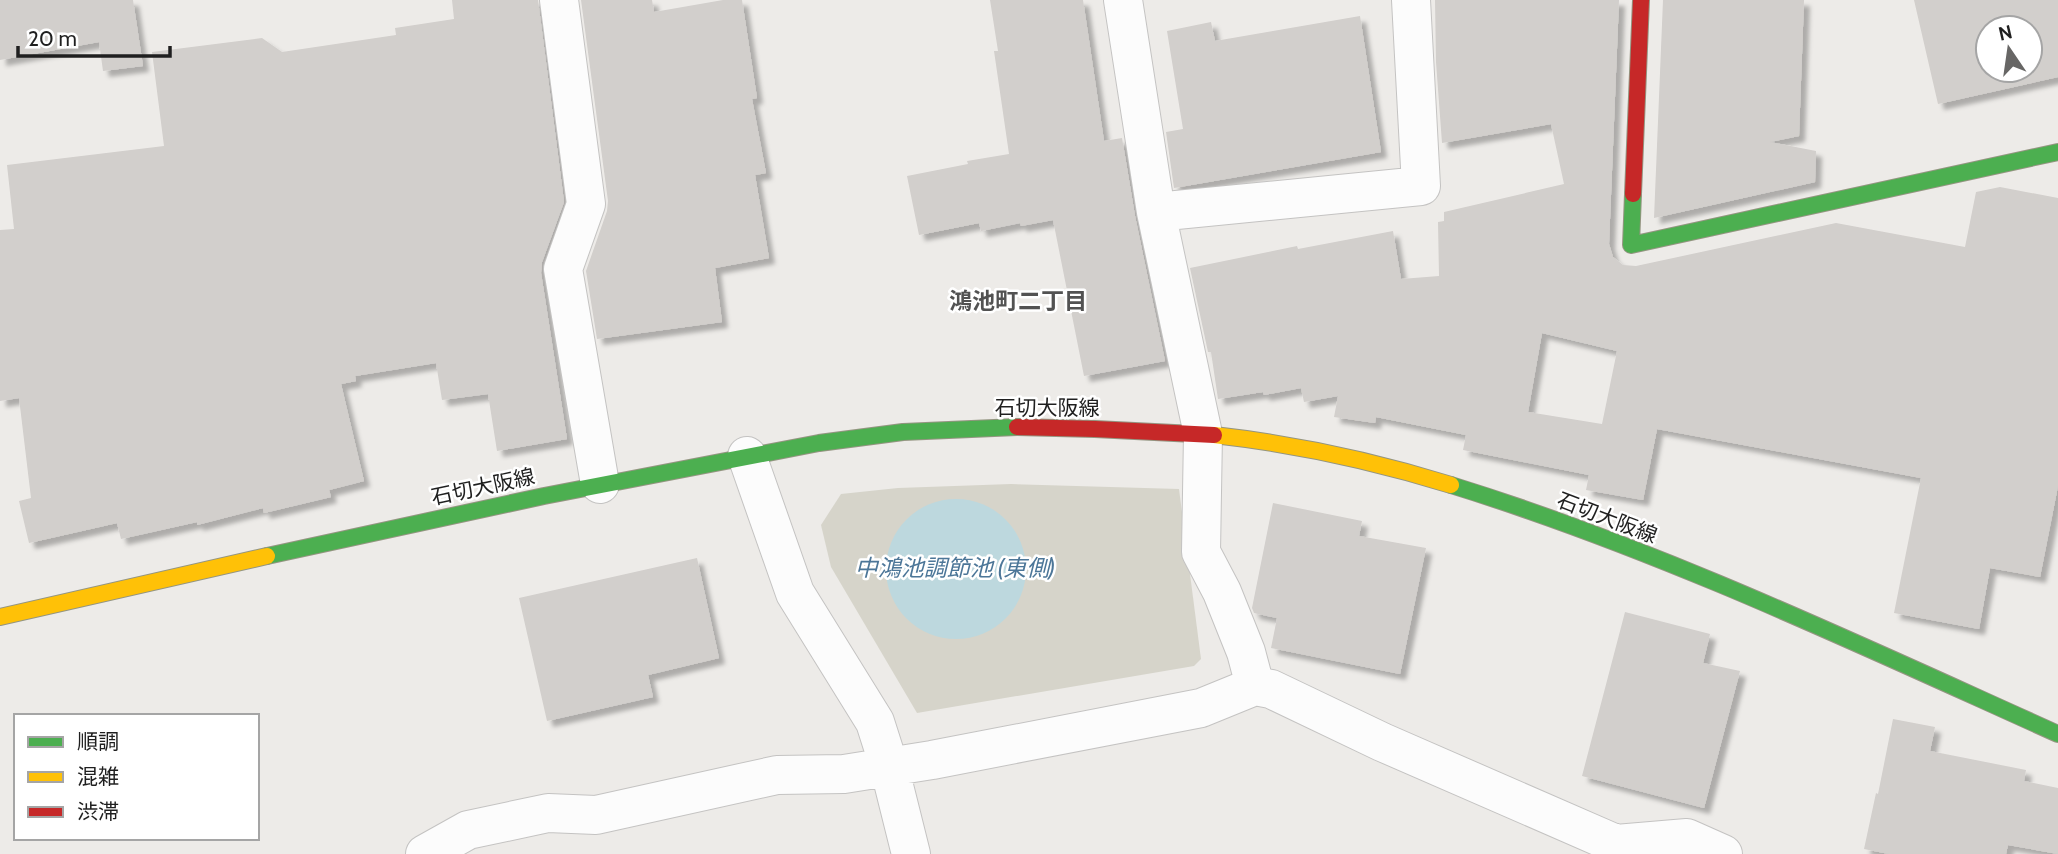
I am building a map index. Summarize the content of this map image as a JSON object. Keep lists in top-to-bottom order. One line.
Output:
{"streets":{"main road":["石切大阪線"]},"districts":["鴻池町二丁目"],"water":["中鴻池調節池 (東側)"],"legend":["順調","混雑","渋滞"],"scale_bar":"20 m","north":"top"}
